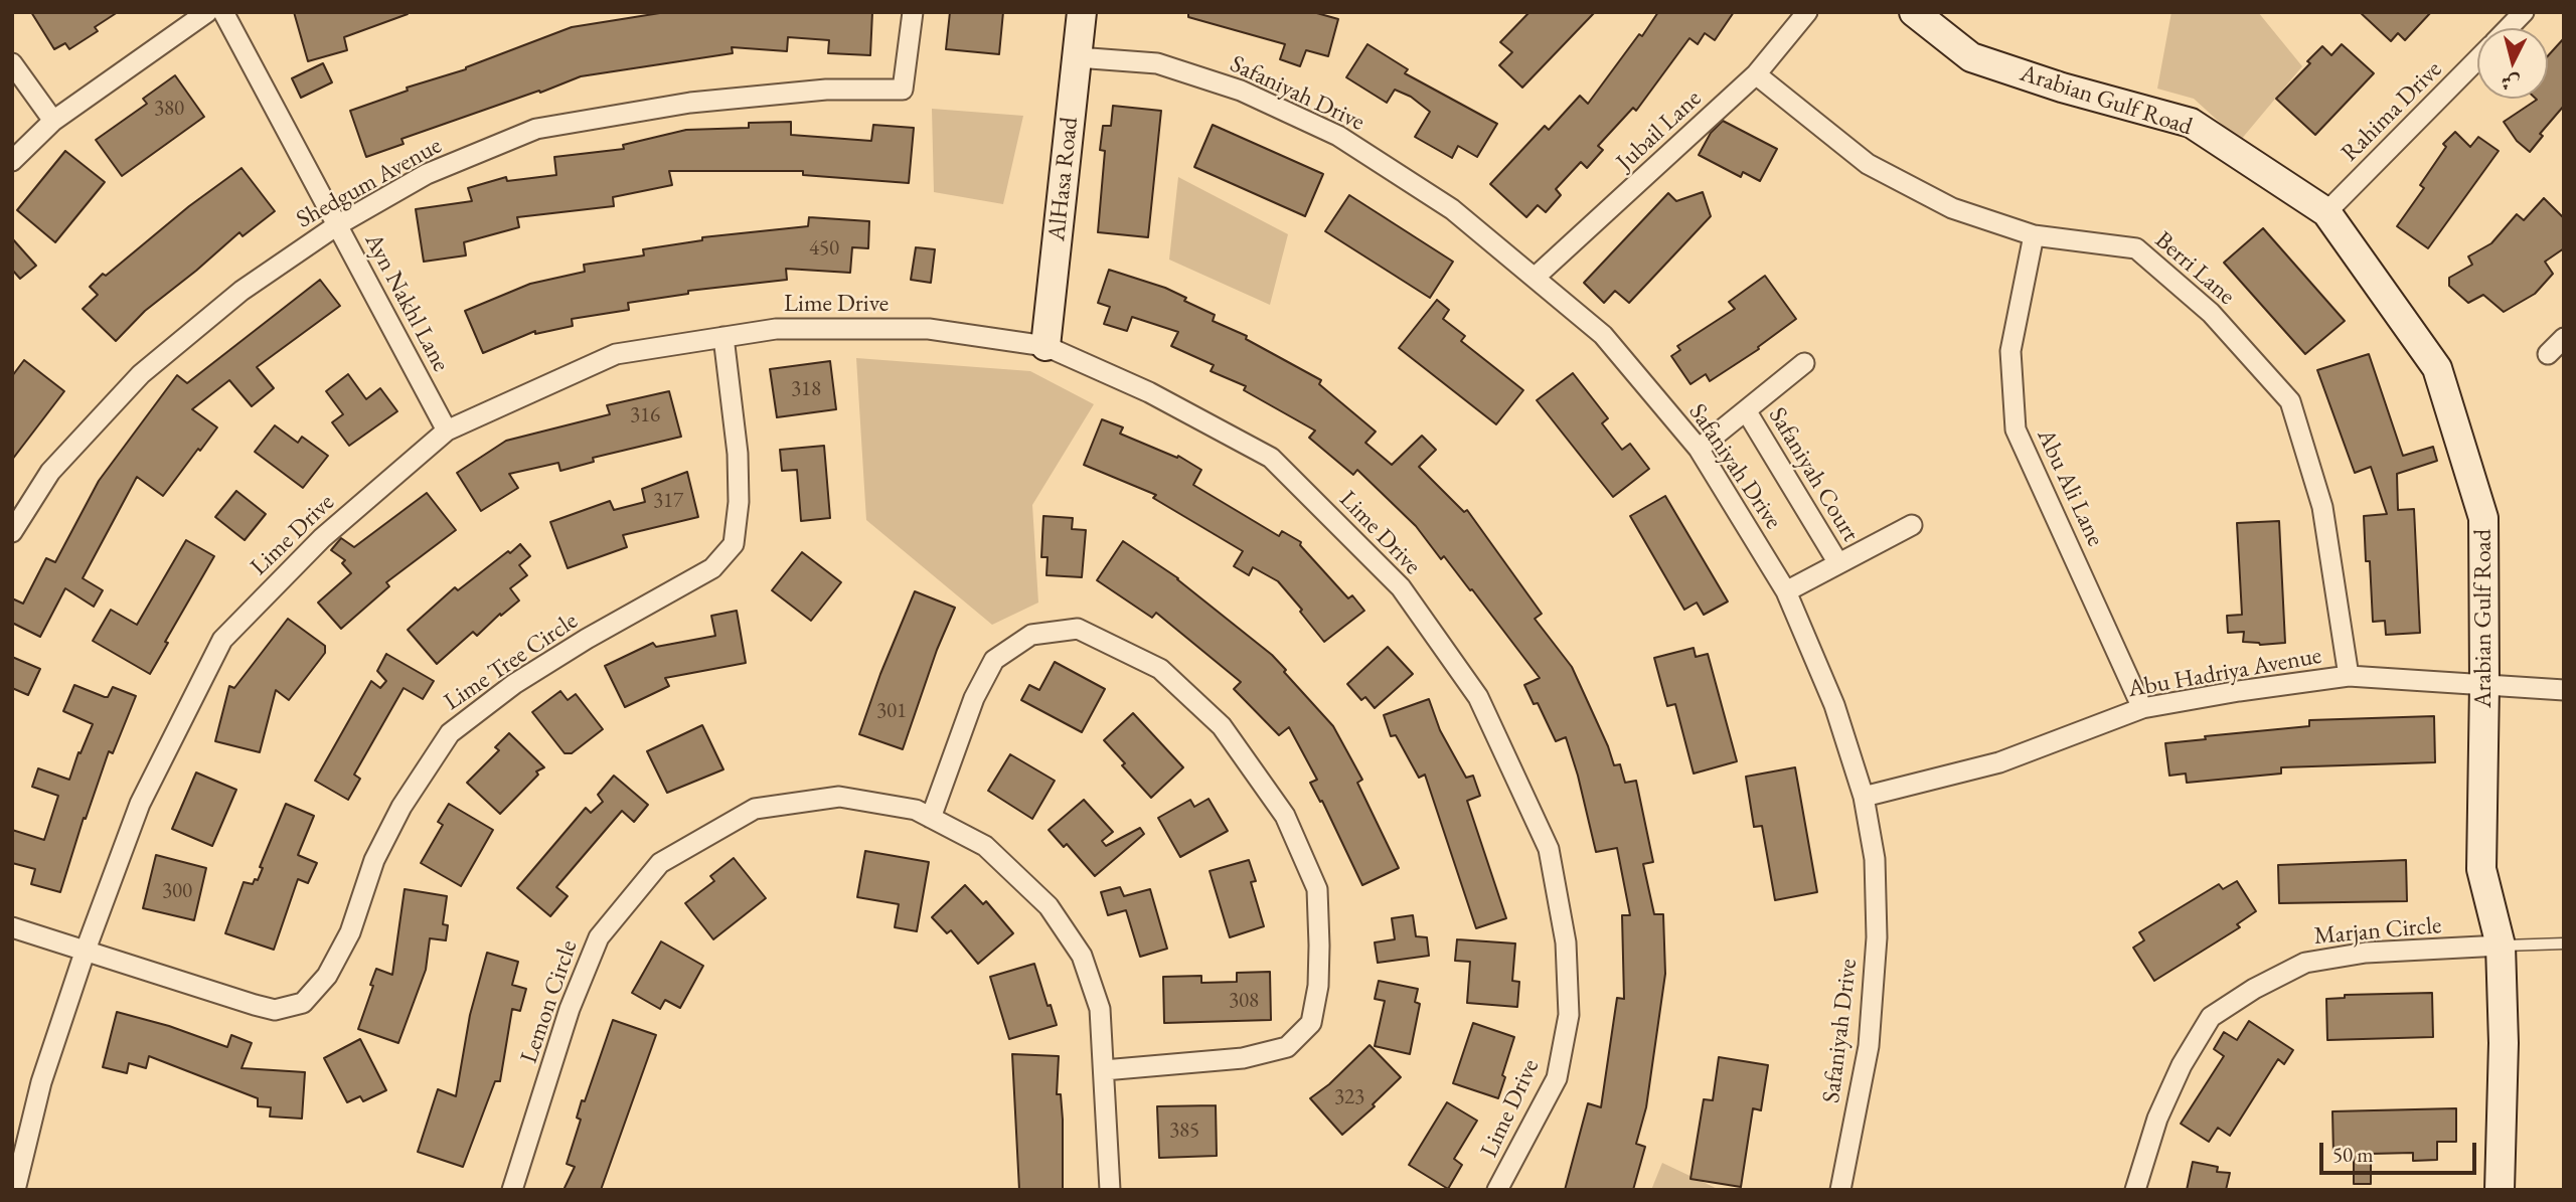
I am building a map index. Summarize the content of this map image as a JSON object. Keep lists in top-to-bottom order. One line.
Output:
{"streets":{"main road":["Arabian Gulf Road","AlHasa Road"],"street":["Safaniyah Drive","Rahima Drive","Jubail Lane","Shedgum Avenue","Berri Lane","Ayn Nakhl Lane","Lime Drive","Safaniyah Court","Abu Ali Lane","Lime Tree Circle","Abu Hadriya Avenue","Marjan Circle","Lemon Circle"]},"crossings":[["Safaniyah Drive","Jubail Lane"],["Safaniyah Drive","AlHasa Road"],["Safaniyah Drive","Safaniyah Court"],["Safaniyah Drive","Abu Hadriya Avenue"],["Arabian Gulf Road","Rahima Drive"],["Arabian Gulf Road","Abu Hadriya Avenue"],["Arabian Gulf Road","Marjan Circle"],["Jubail Lane","Berri Lane"],["AlHasa Road","Lime Drive"],["Shedgum Avenue","Ayn Nakhl Lane"],["Berri Lane","Abu Ali Lane"],["Berri Lane","Abu Hadriya Avenue"],["Ayn Nakhl Lane","Lime Drive"],["Lime Drive","Lime Tree Circle"],["Abu Ali Lane","Abu Hadriya Avenue"]],"house_numbers":["380","450","318","316","317","301","300","308","323","385"],"scale_bar":"50 m","north":"bottom"}
